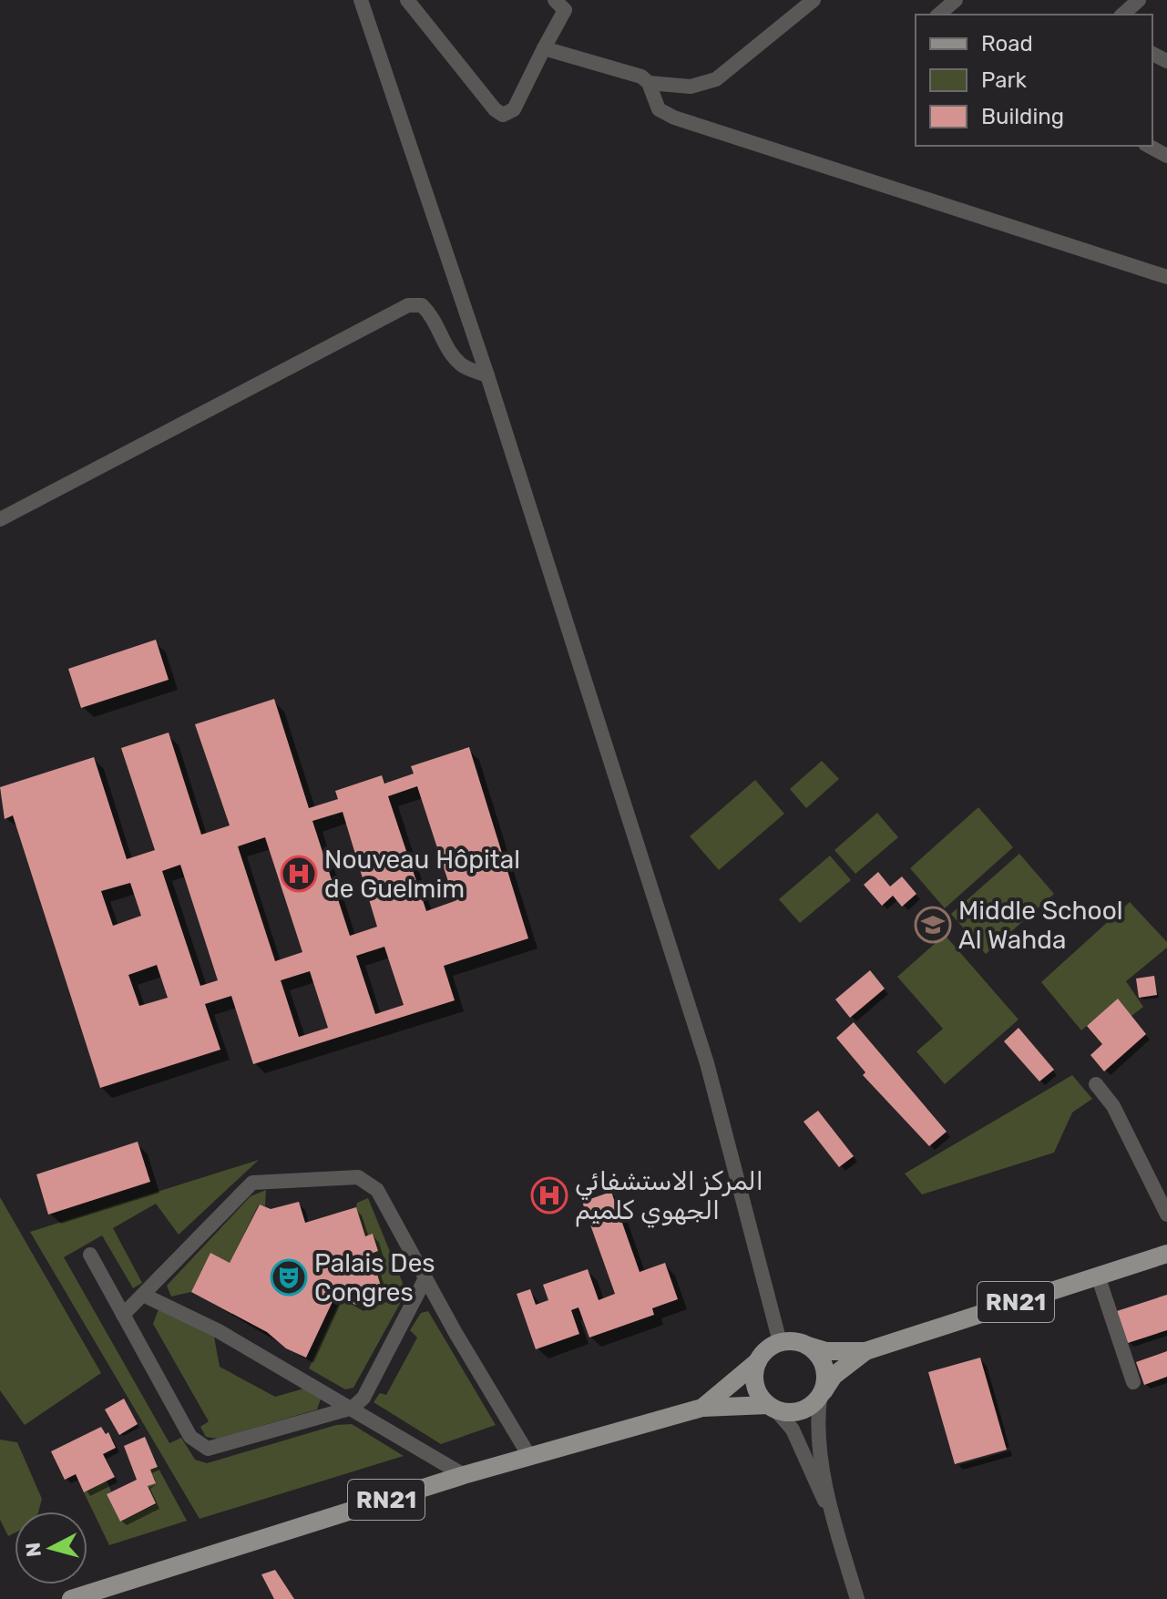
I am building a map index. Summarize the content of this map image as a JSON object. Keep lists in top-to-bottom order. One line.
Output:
{"streets":{"main road":["RN21"]},"places":{"hospital":["Nouveau Hôpital de Guelmim","المركز الاستشفائي الجهوي كلميم"],"school or university":["Middle School Al Wahda"],"theatre":["Palais Des Congres"]},"legend":["Road","Park","Building"],"north":"left"}
